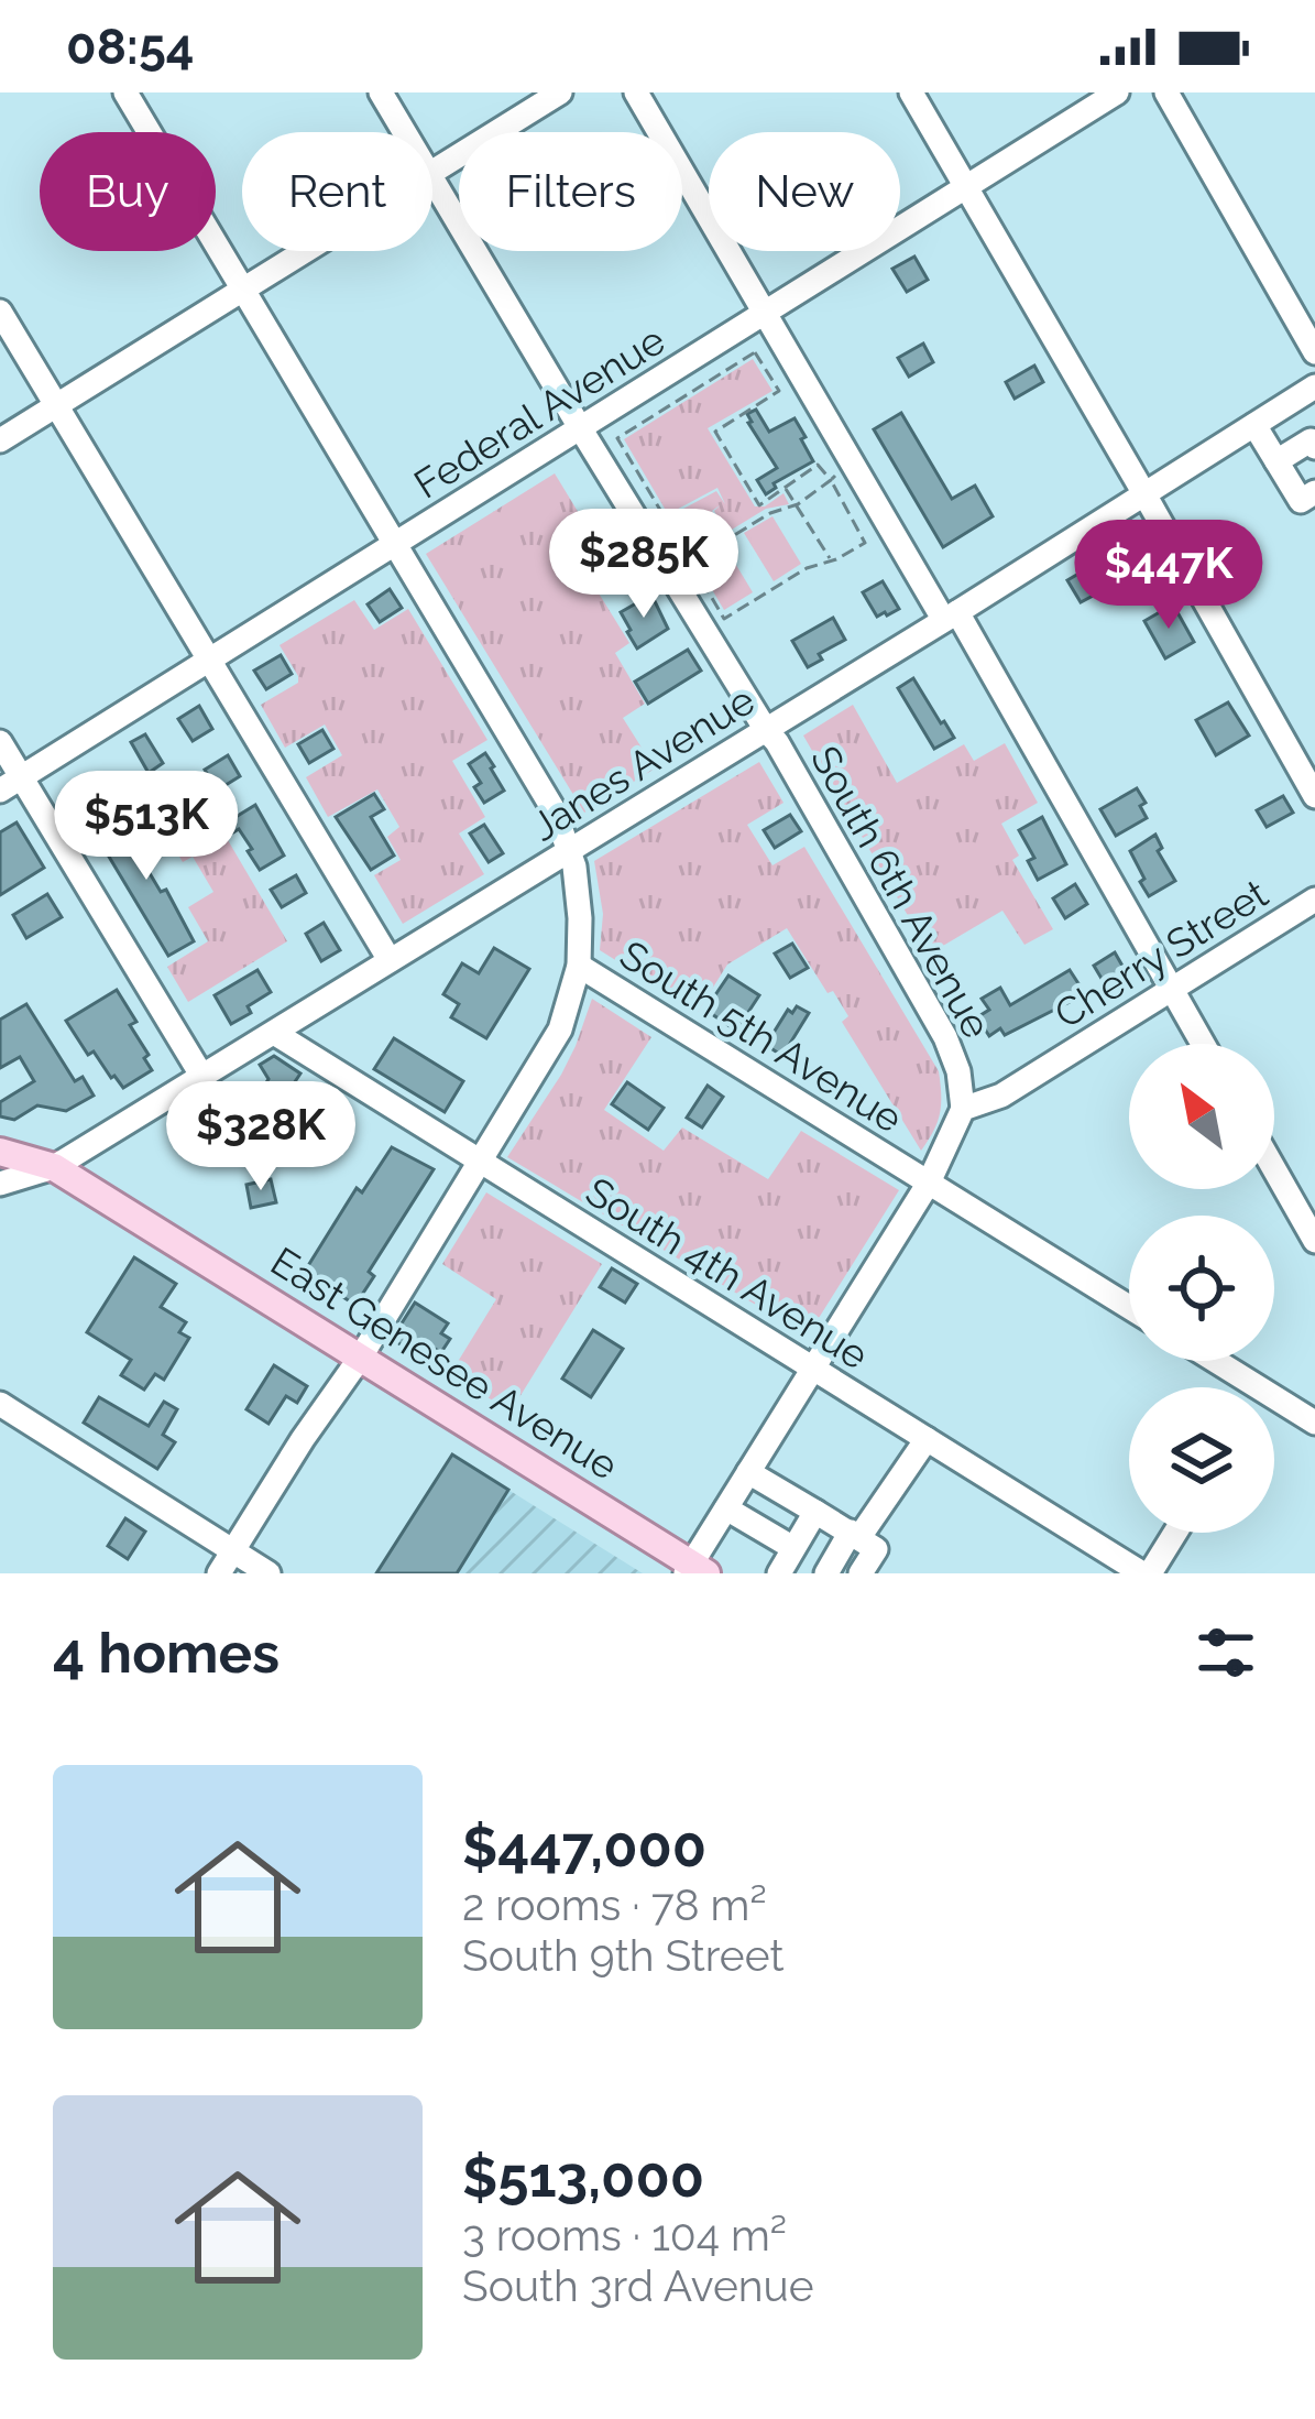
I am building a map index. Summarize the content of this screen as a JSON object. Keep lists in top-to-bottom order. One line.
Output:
{"streets":{"main road":["East Genesee Avenue"],"street":["Federal Avenue","Janes Avenue","South 6th Avenue","Cherry Street","South 5th Avenue","South 4th Avenue"]},"crossings":[["Federal Avenue","South 6th Avenue"],["Federal Avenue","South 5th Avenue"],["Janes Avenue","South 6th Avenue"],["Janes Avenue","South 5th Avenue"],["Janes Avenue","South 4th Avenue"],["Janes Avenue","East Genesee Avenue"],["South 6th Avenue","Cherry Street"]],"north":"top left","page":{"status":"08:54","chip":["Buy","Rent","Filters","New"],"price":["$285K","$447K","$513K","$328K"],"heading":"4 homes","list":[{"name":"$447,000","note":"2 rooms · 78 m² · South 9th Street"},{"name":"$513,000","note":"3 rooms · 104 m² · South 3rd Avenue"}]}}
